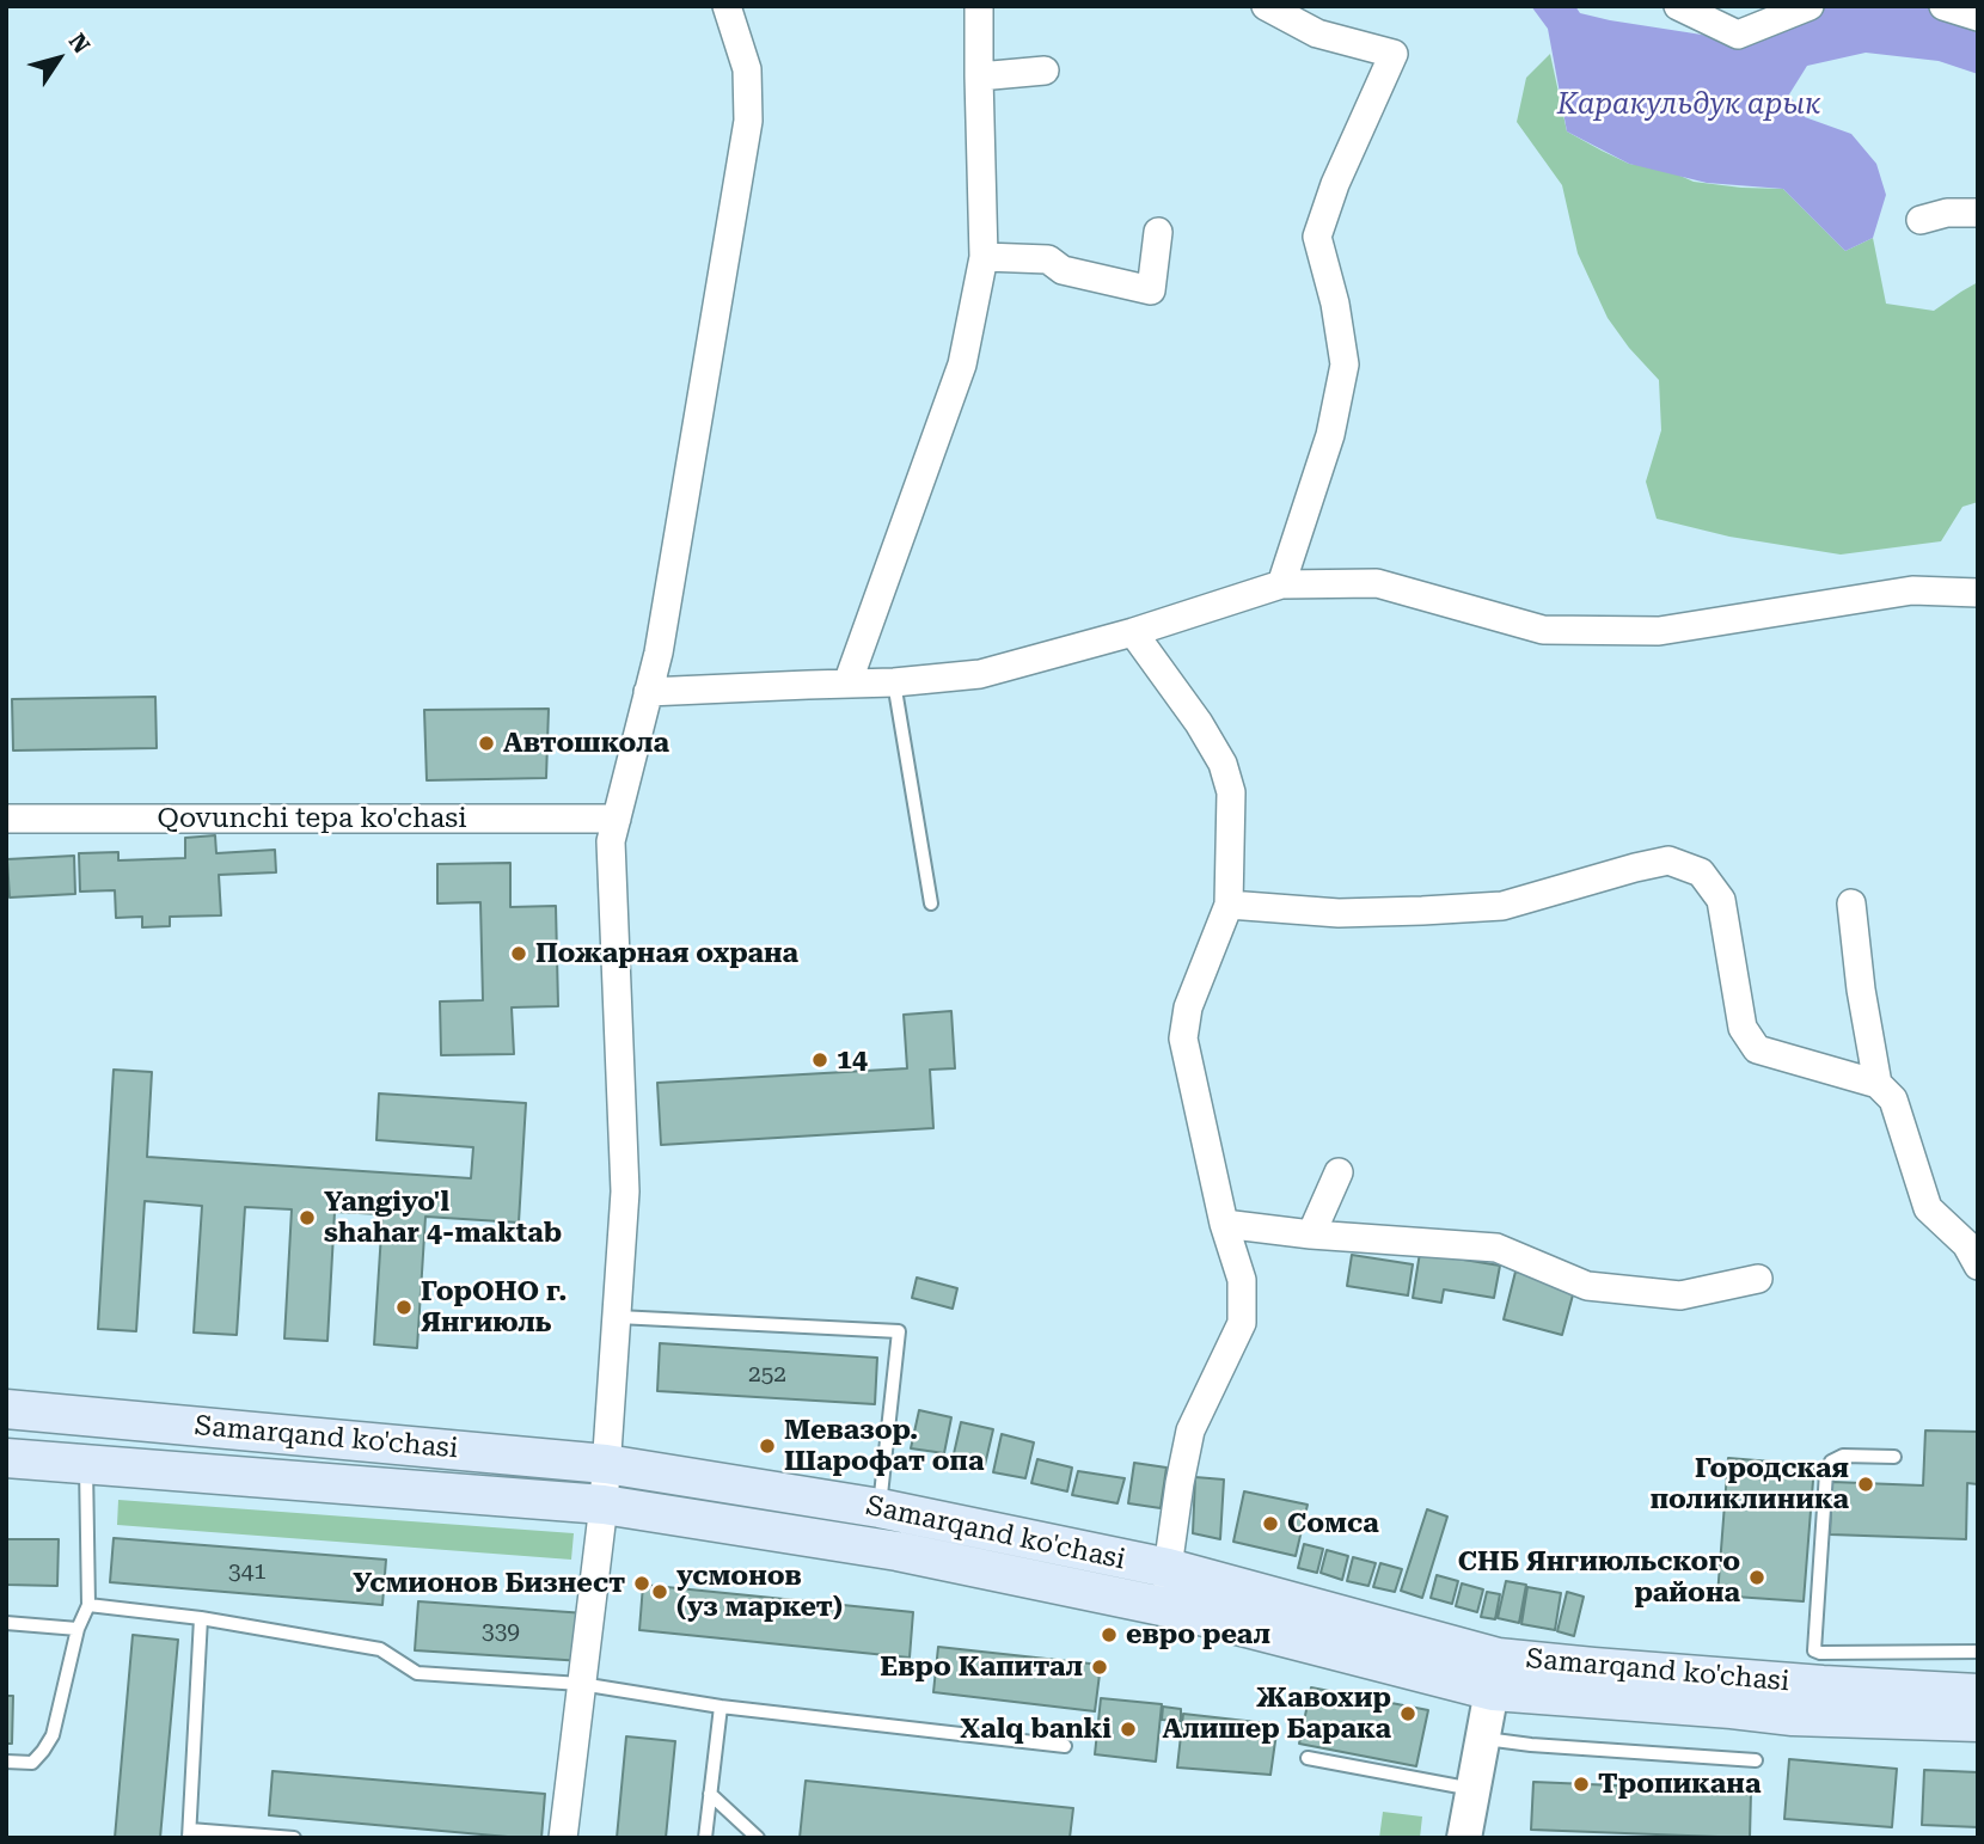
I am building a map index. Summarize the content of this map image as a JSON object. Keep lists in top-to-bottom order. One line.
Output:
{"streets":{"main road":["Samarqand ko'chasi"],"street":["Qovunchi tepa ko'chasi"]},"water":["Каракульдук арык"],"places":["Автошкола","Пожарная охрана","14","Yangiyo'l shahar 4-maktab","ГорОНО г. Янгиюль","Мевазор. Шарофат опа","Городская поликлиника","Сомса","СНБ Янгиюльского района","Усмионов Бизнест","усмонов (уз маркет)","евро реал","Евро Капитал","Жавохир Алишер Барака","Xalq banki","Тропикана"],"house_numbers":["252","341","339"],"north":"top right"}
